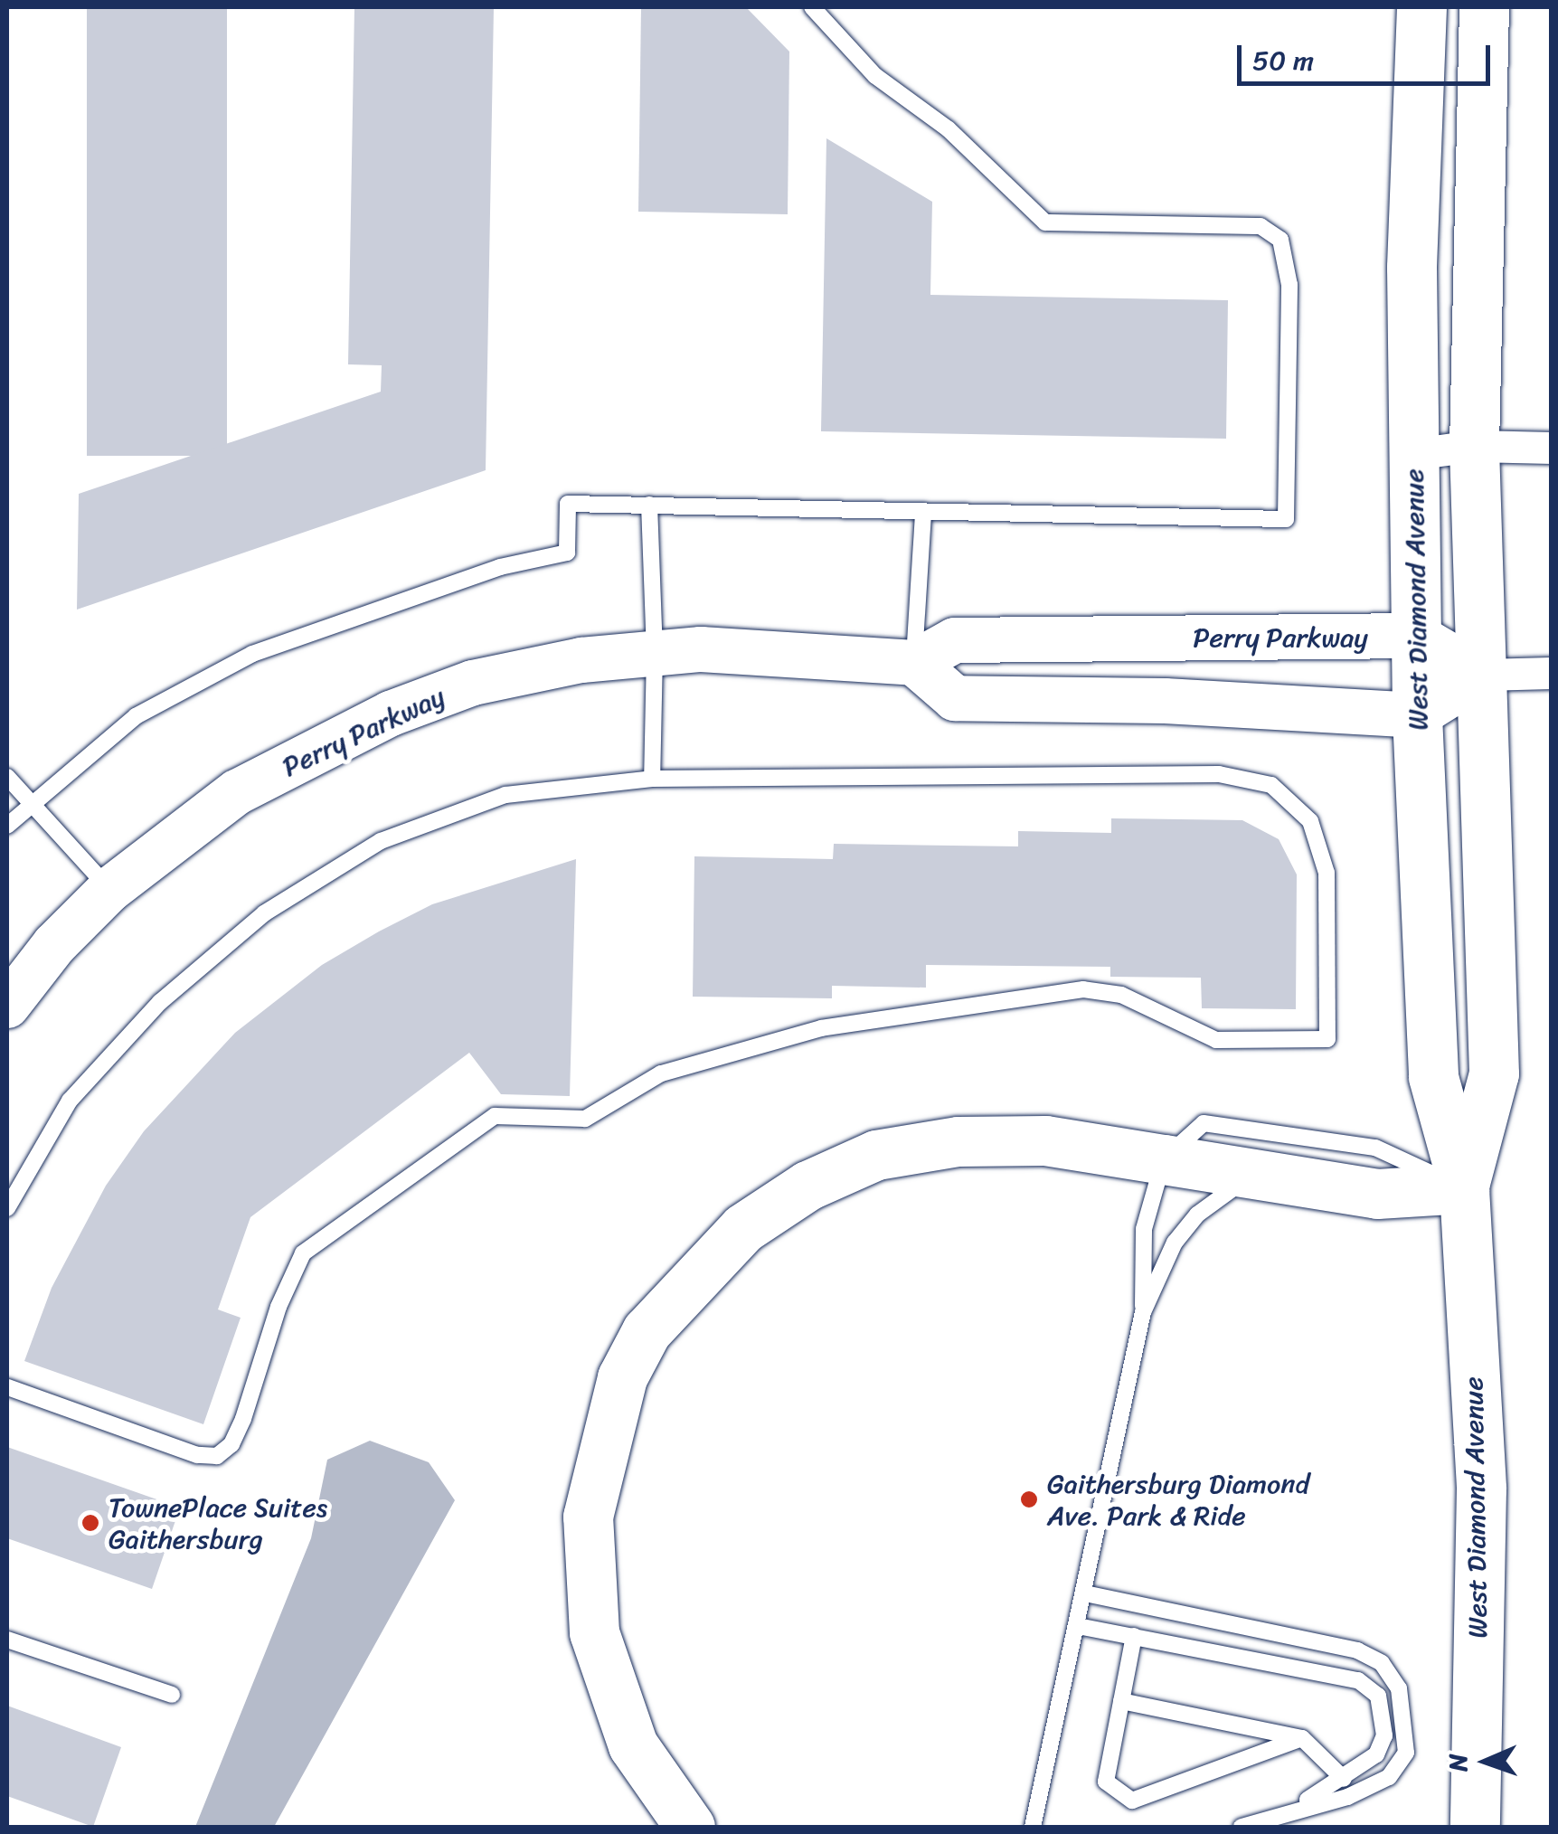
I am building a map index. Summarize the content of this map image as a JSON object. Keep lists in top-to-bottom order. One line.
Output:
{"streets":{"main road":["West Diamond Avenue"],"street":["Perry Parkway"]},"crossings":[["West Diamond Avenue","Perry Parkway"]],"places":["Gaithersburg Diamond Ave. Park & Ride","TownePlace Suites Gaithersburg"],"scale_bar":"50 m","north":"left"}
